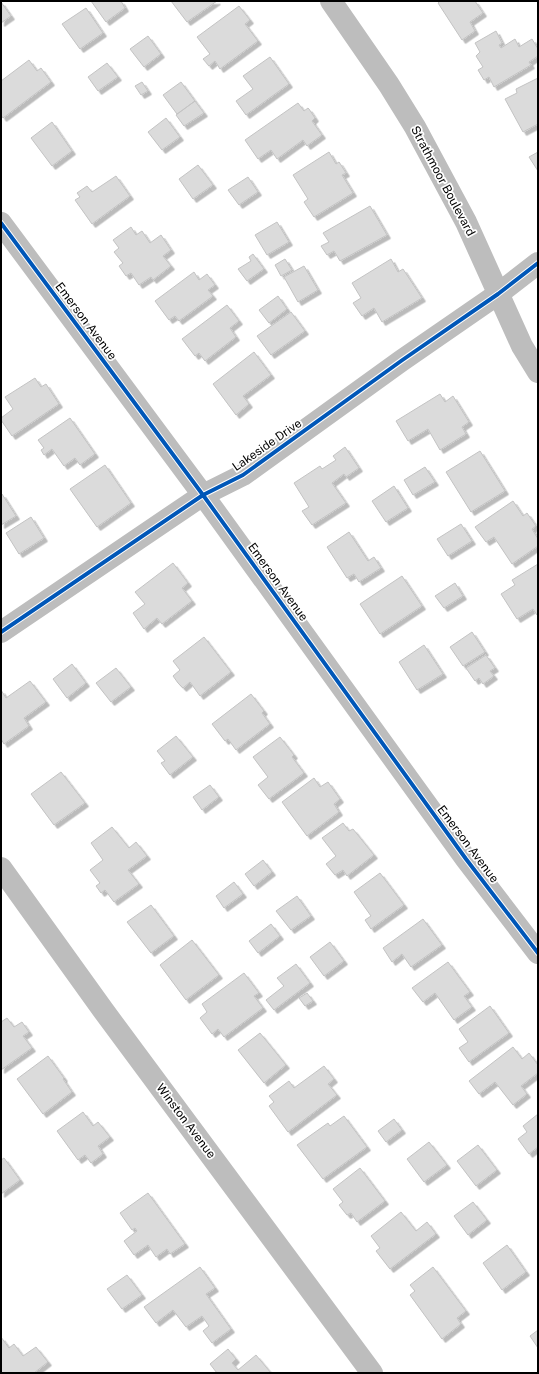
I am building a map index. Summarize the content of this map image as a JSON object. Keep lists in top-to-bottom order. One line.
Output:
{"streets":{"street":["Strathmoor Boulevard","Emerson Avenue","Lakeside Drive","Winston Avenue"]},"crossings":[["Strathmoor Boulevard","Lakeside Drive"],["Emerson Avenue","Lakeside Drive"]]}
